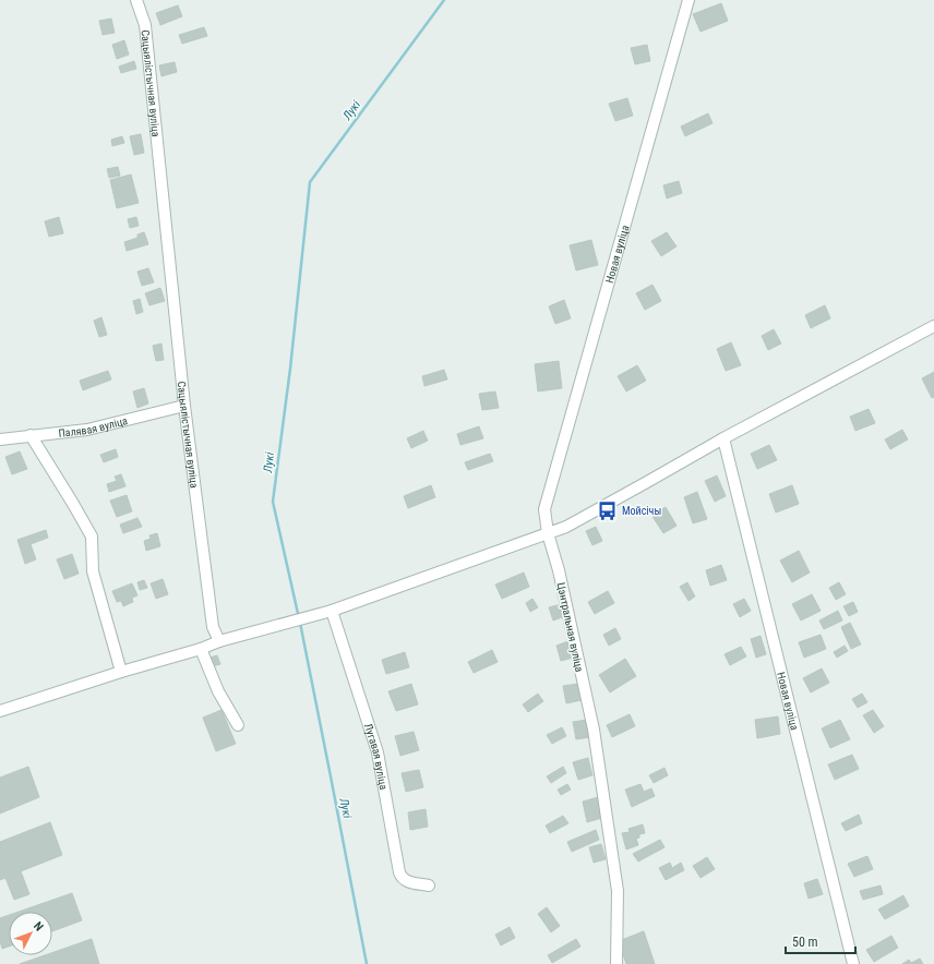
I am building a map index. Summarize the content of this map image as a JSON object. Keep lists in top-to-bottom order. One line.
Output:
{"streets":{"street":["Сацыялістычная вуліца","Новая вуліца","Палявая вуліца","Цэнтральная вуліца","Лугавая вуліца"]},"crossings":[["Сацыялістычная вуліца","Палявая вуліца"],["Новая вуліца","Цэнтральная вуліца"]],"water":["Лукі"],"places":{"bus stop":["Мойсічы"]},"scale_bar":"50 m","north":"top right"}
